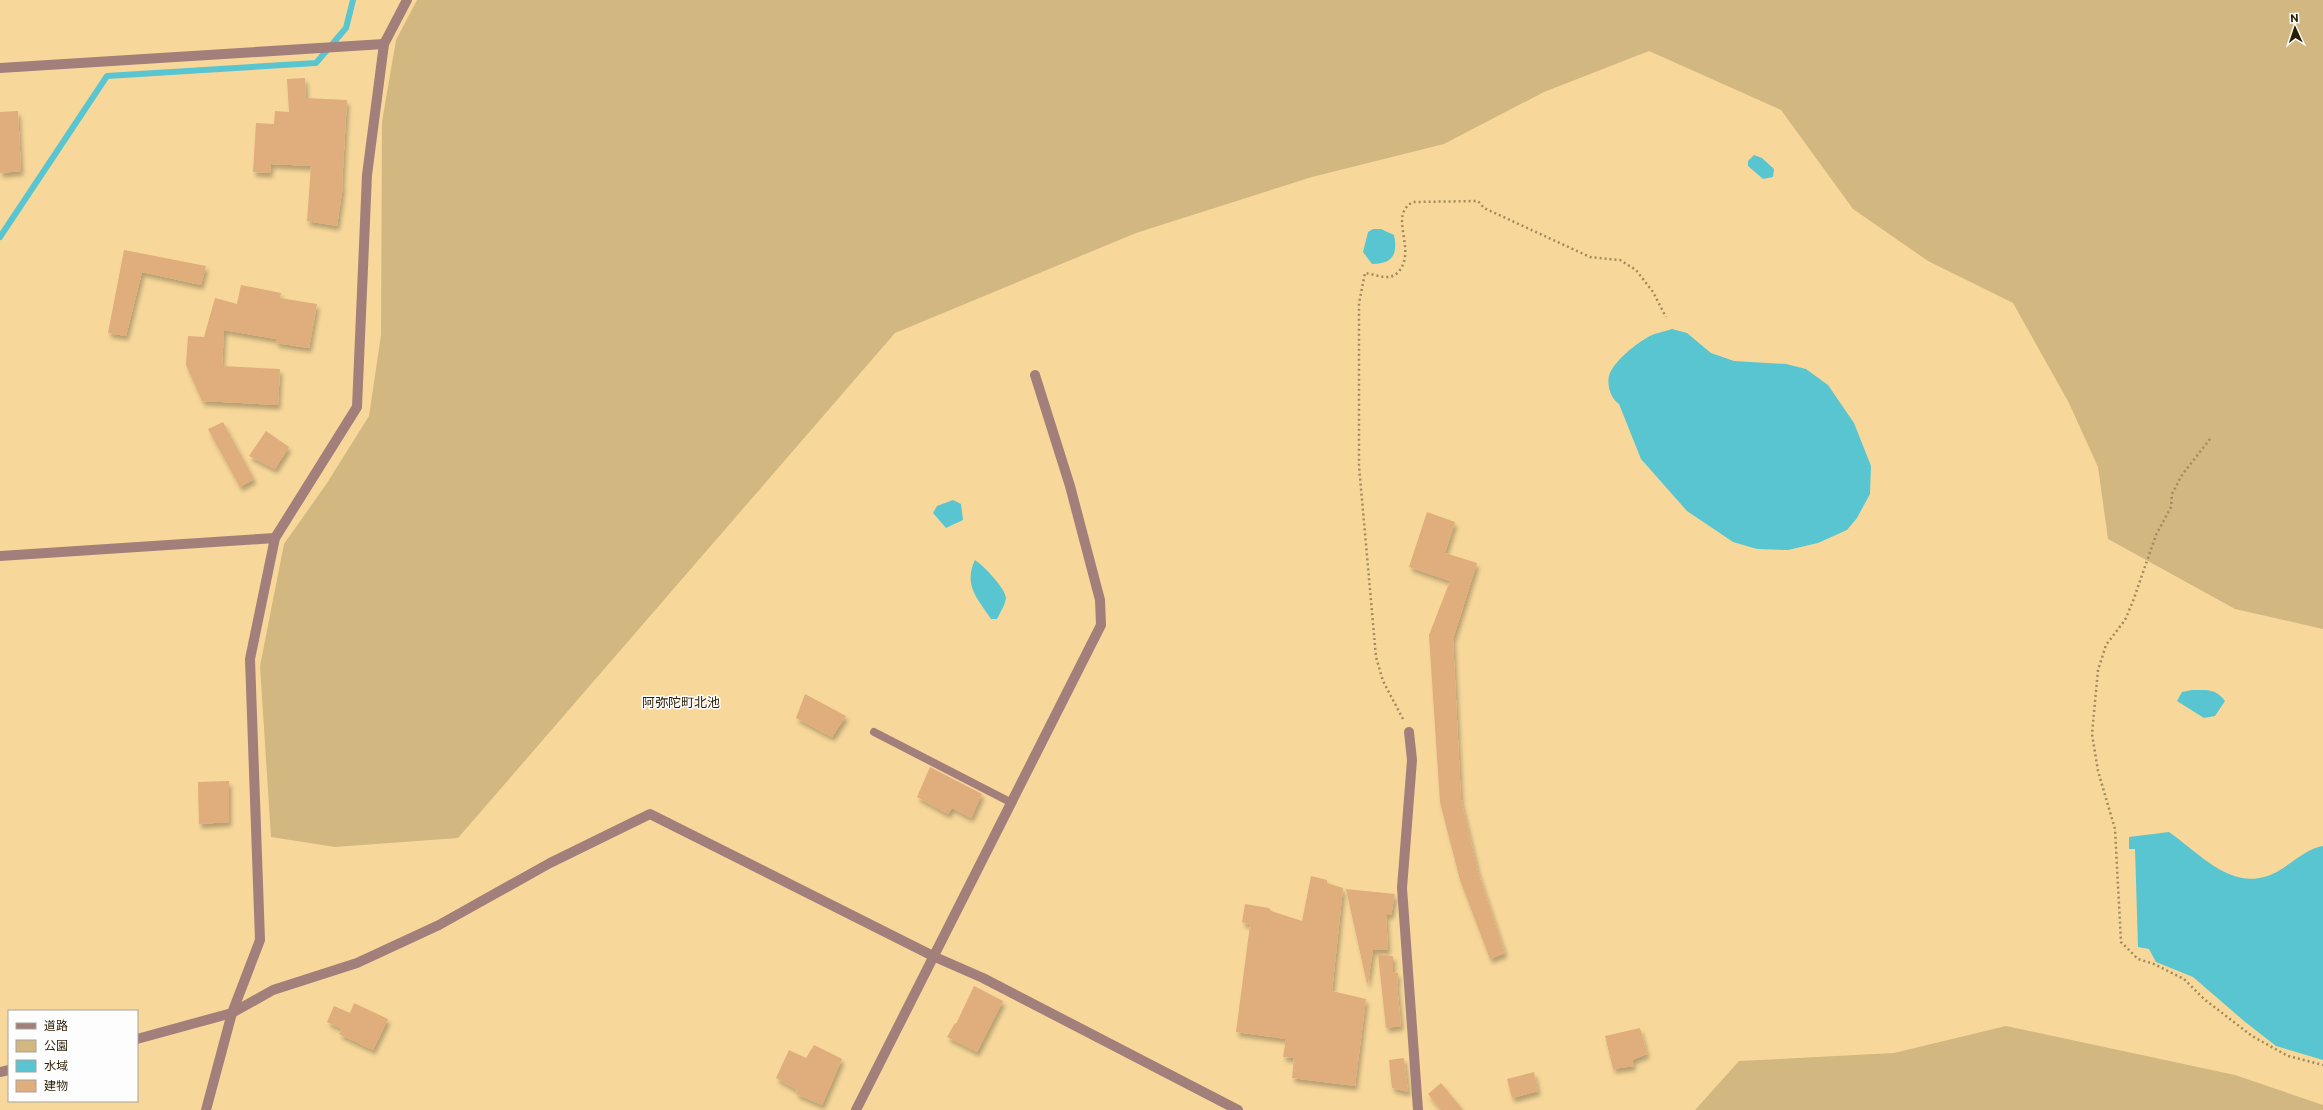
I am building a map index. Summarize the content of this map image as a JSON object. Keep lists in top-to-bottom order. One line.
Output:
{"districts":["阿弥陀町北池"],"legend":["道路","公園","水域","建物"],"north":"top"}
